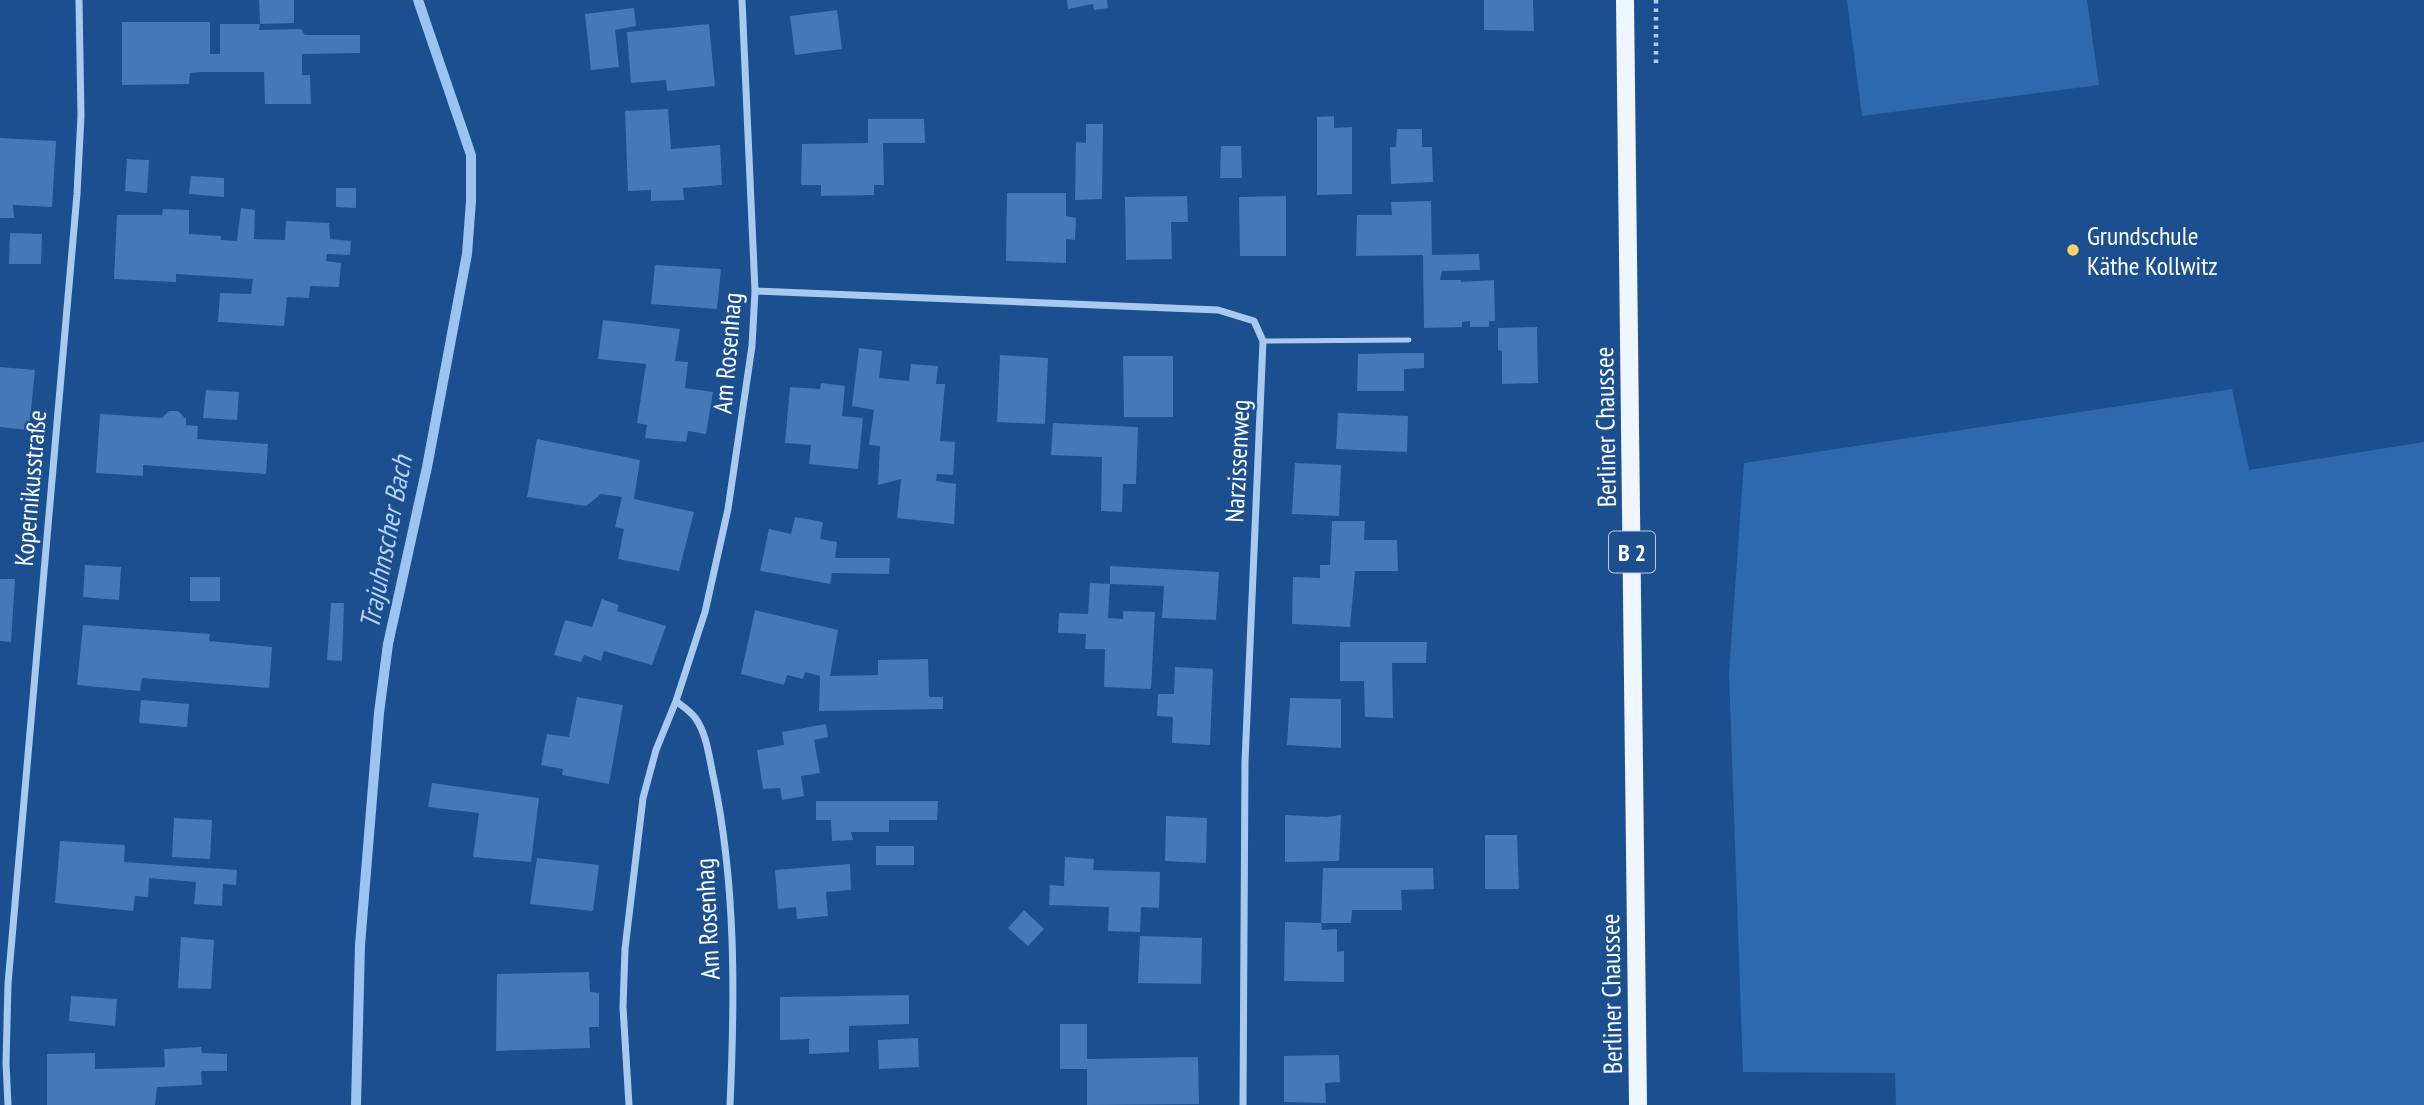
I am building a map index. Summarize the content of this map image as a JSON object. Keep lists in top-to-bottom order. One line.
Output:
{"streets":{"main road":["Berliner Chaussee","B 2"],"street":["Am Rosenhag","Narzissenweg","Kopernikusstraße"]},"water":["Trajuhnscher Bach"],"places":["Grundschule Käthe Kollwitz"]}
